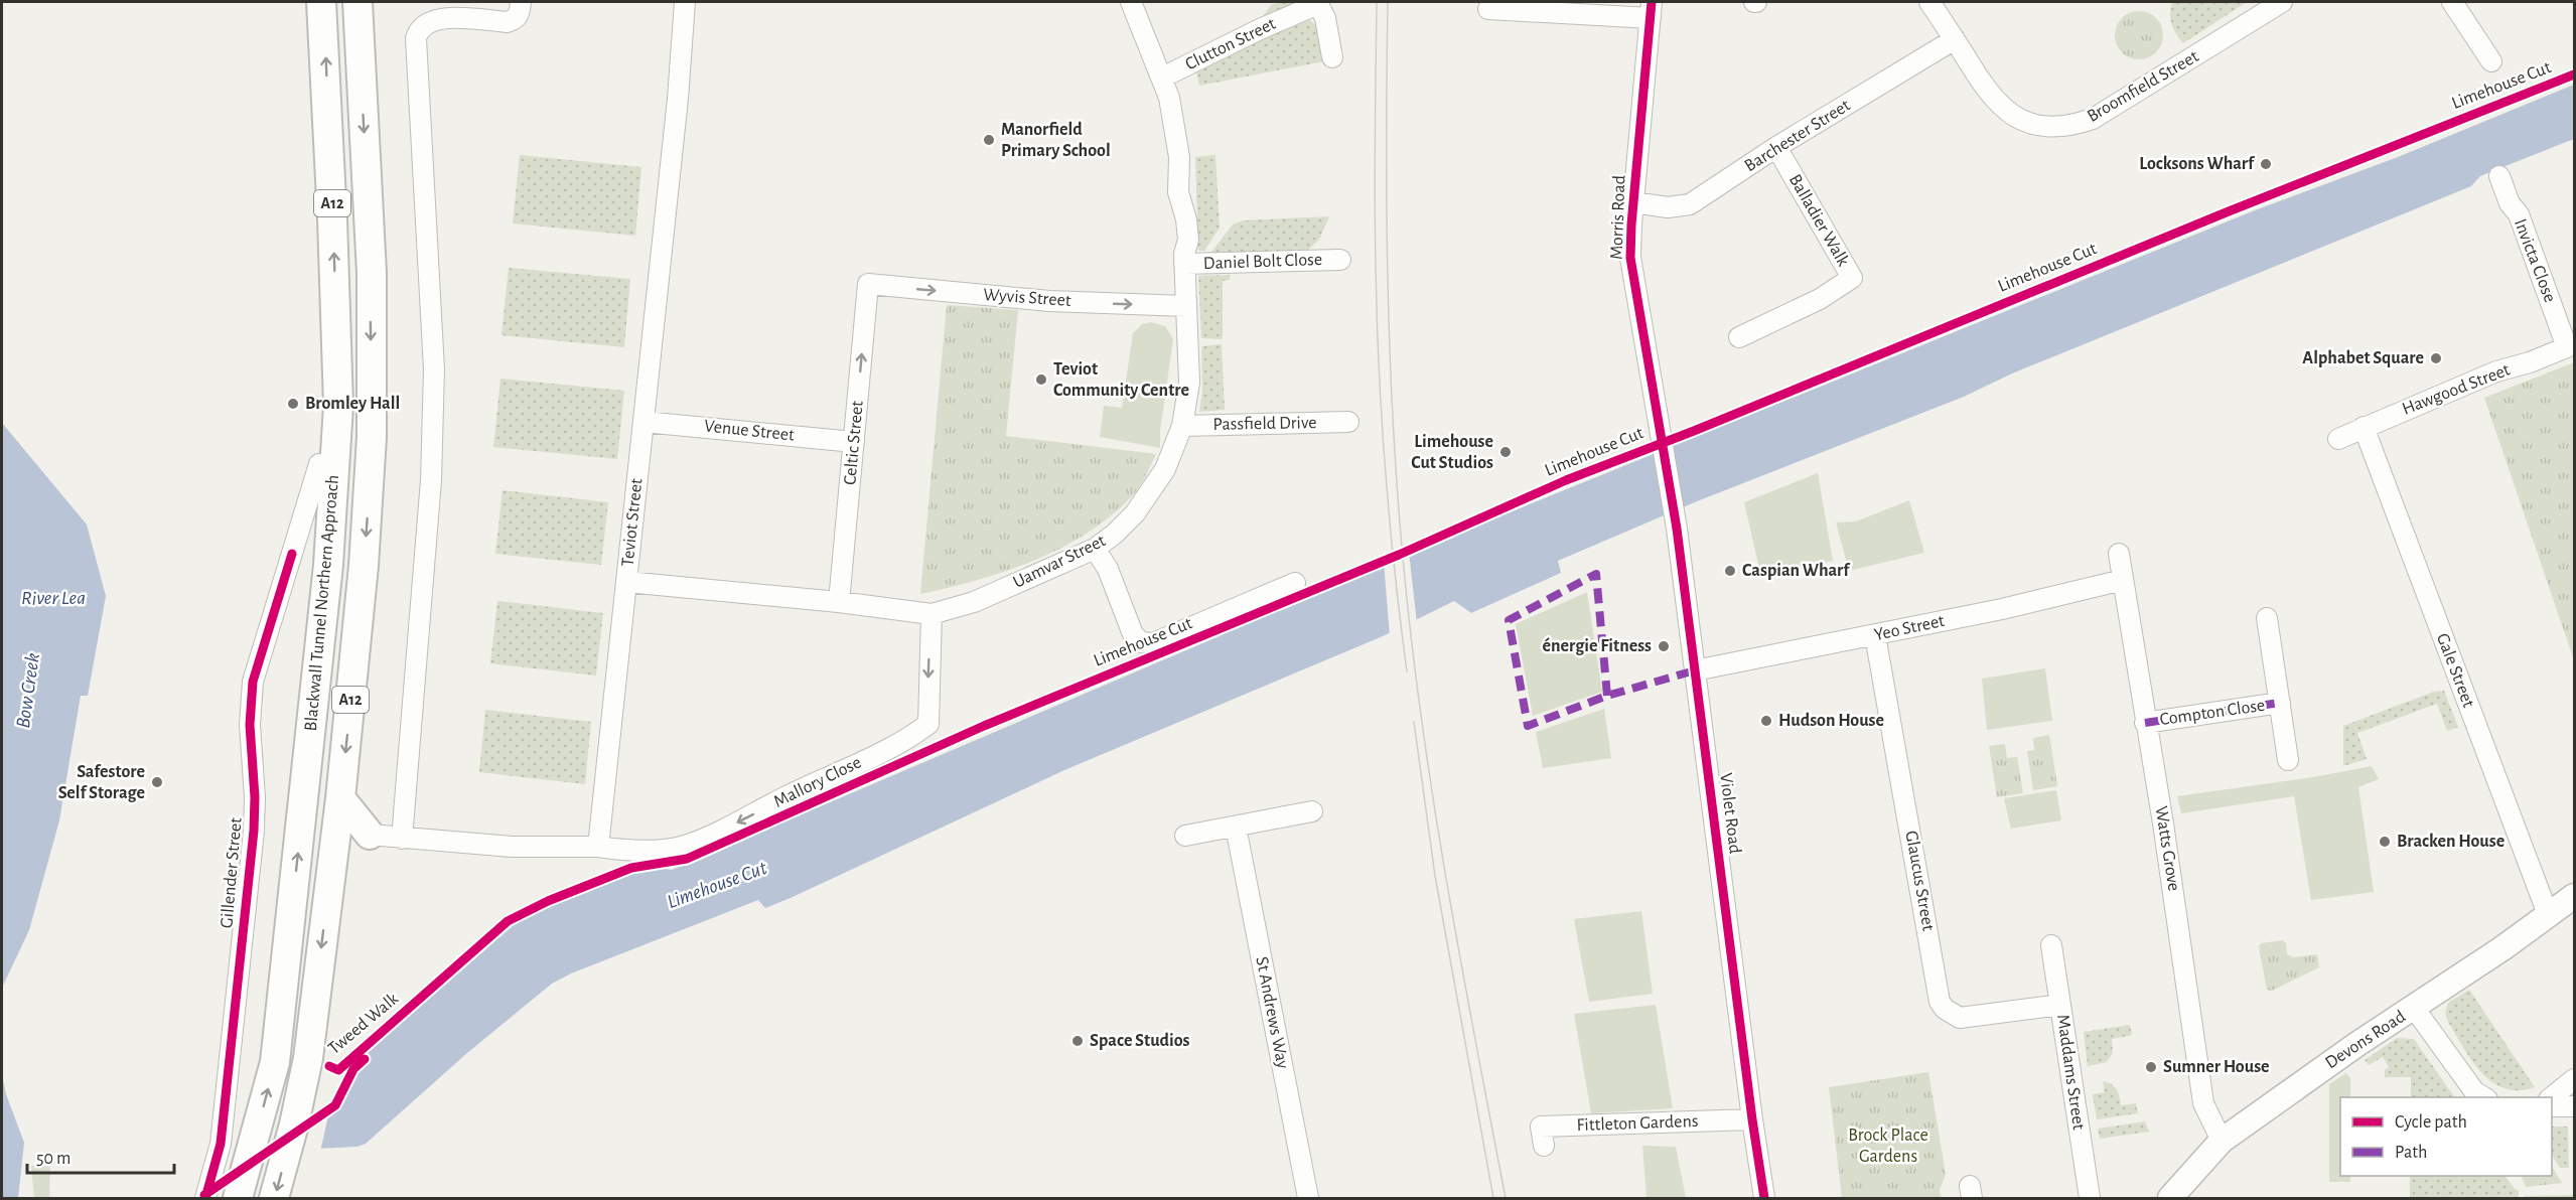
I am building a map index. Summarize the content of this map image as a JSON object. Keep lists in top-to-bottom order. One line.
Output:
{"streets":{"highway":["A12","Blackwall Tunnel Northern Approach"],"main road":["Devons Road"],"street":["Clutton Street","Broomfield Street","Barchester Street","Morris Road","Balladier Walk","Invicta Close","Daniel Bolt Close","Wyvis Street","Hawgood Street","Passfield Drive","Venue Street","Celtic Street","Teviot Street","Uamvar Street","Yeo Street","Gale Street","Compton Close","Mallory Close","Violet Road","Watts Grove","Gillender Street","Glaucus Street","St Andrews Way","Maddams Street","Fittleton Gardens"],"cycle path":["Limehouse Cut"]},"crossings":[["Clutton Street","Uamvar Street"],["Broomfield Street","Barchester Street"],["Barchester Street","Morris Road"],["Barchester Street","Balladier Walk"],["Morris Road","Violet Road"],["Invicta Close","Hawgood Street"],["Daniel Bolt Close","Uamvar Street"],["Wyvis Street","Celtic Street"],["Wyvis Street","Uamvar Street"],["Hawgood Street","Gale Street"],["Passfield Drive","Uamvar Street"],["Venue Street","Celtic Street"],["Venue Street","Teviot Street"],["Celtic Street","Uamvar Street"],["Teviot Street","Uamvar Street"],["Teviot Street","Mallory Close"],["Uamvar Street","Mallory Close"],["Yeo Street","Violet Road"],["Yeo Street","Watts Grove"],["Yeo Street","Glaucus Street"],["Gale Street","Devons Road"],["Compton Close","Watts Grove"],["Violet Road","Fittleton Gardens"],["Watts Grove","Devons Road"],["Glaucus Street","Maddams Street"]],"one_way":["Wyvis Street","Celtic Street","Mallory Close"],"water":["River Lea","Bow Creek","Limehouse Cut"],"parks":["Brock Place Gardens"],"places":["Manorfield Primary School","Locksons Wharf","Alphabet Square","Teviot Community Centre","Bromley Hall","Limehouse Cut Studios","Caspian Wharf","énergie Fitness","Hudson House","Safestore Self Storage","Bracken House","Space Studios","Sumner House"],"legend":["Cycle path","Path"],"scale_bar":"50 m"}
